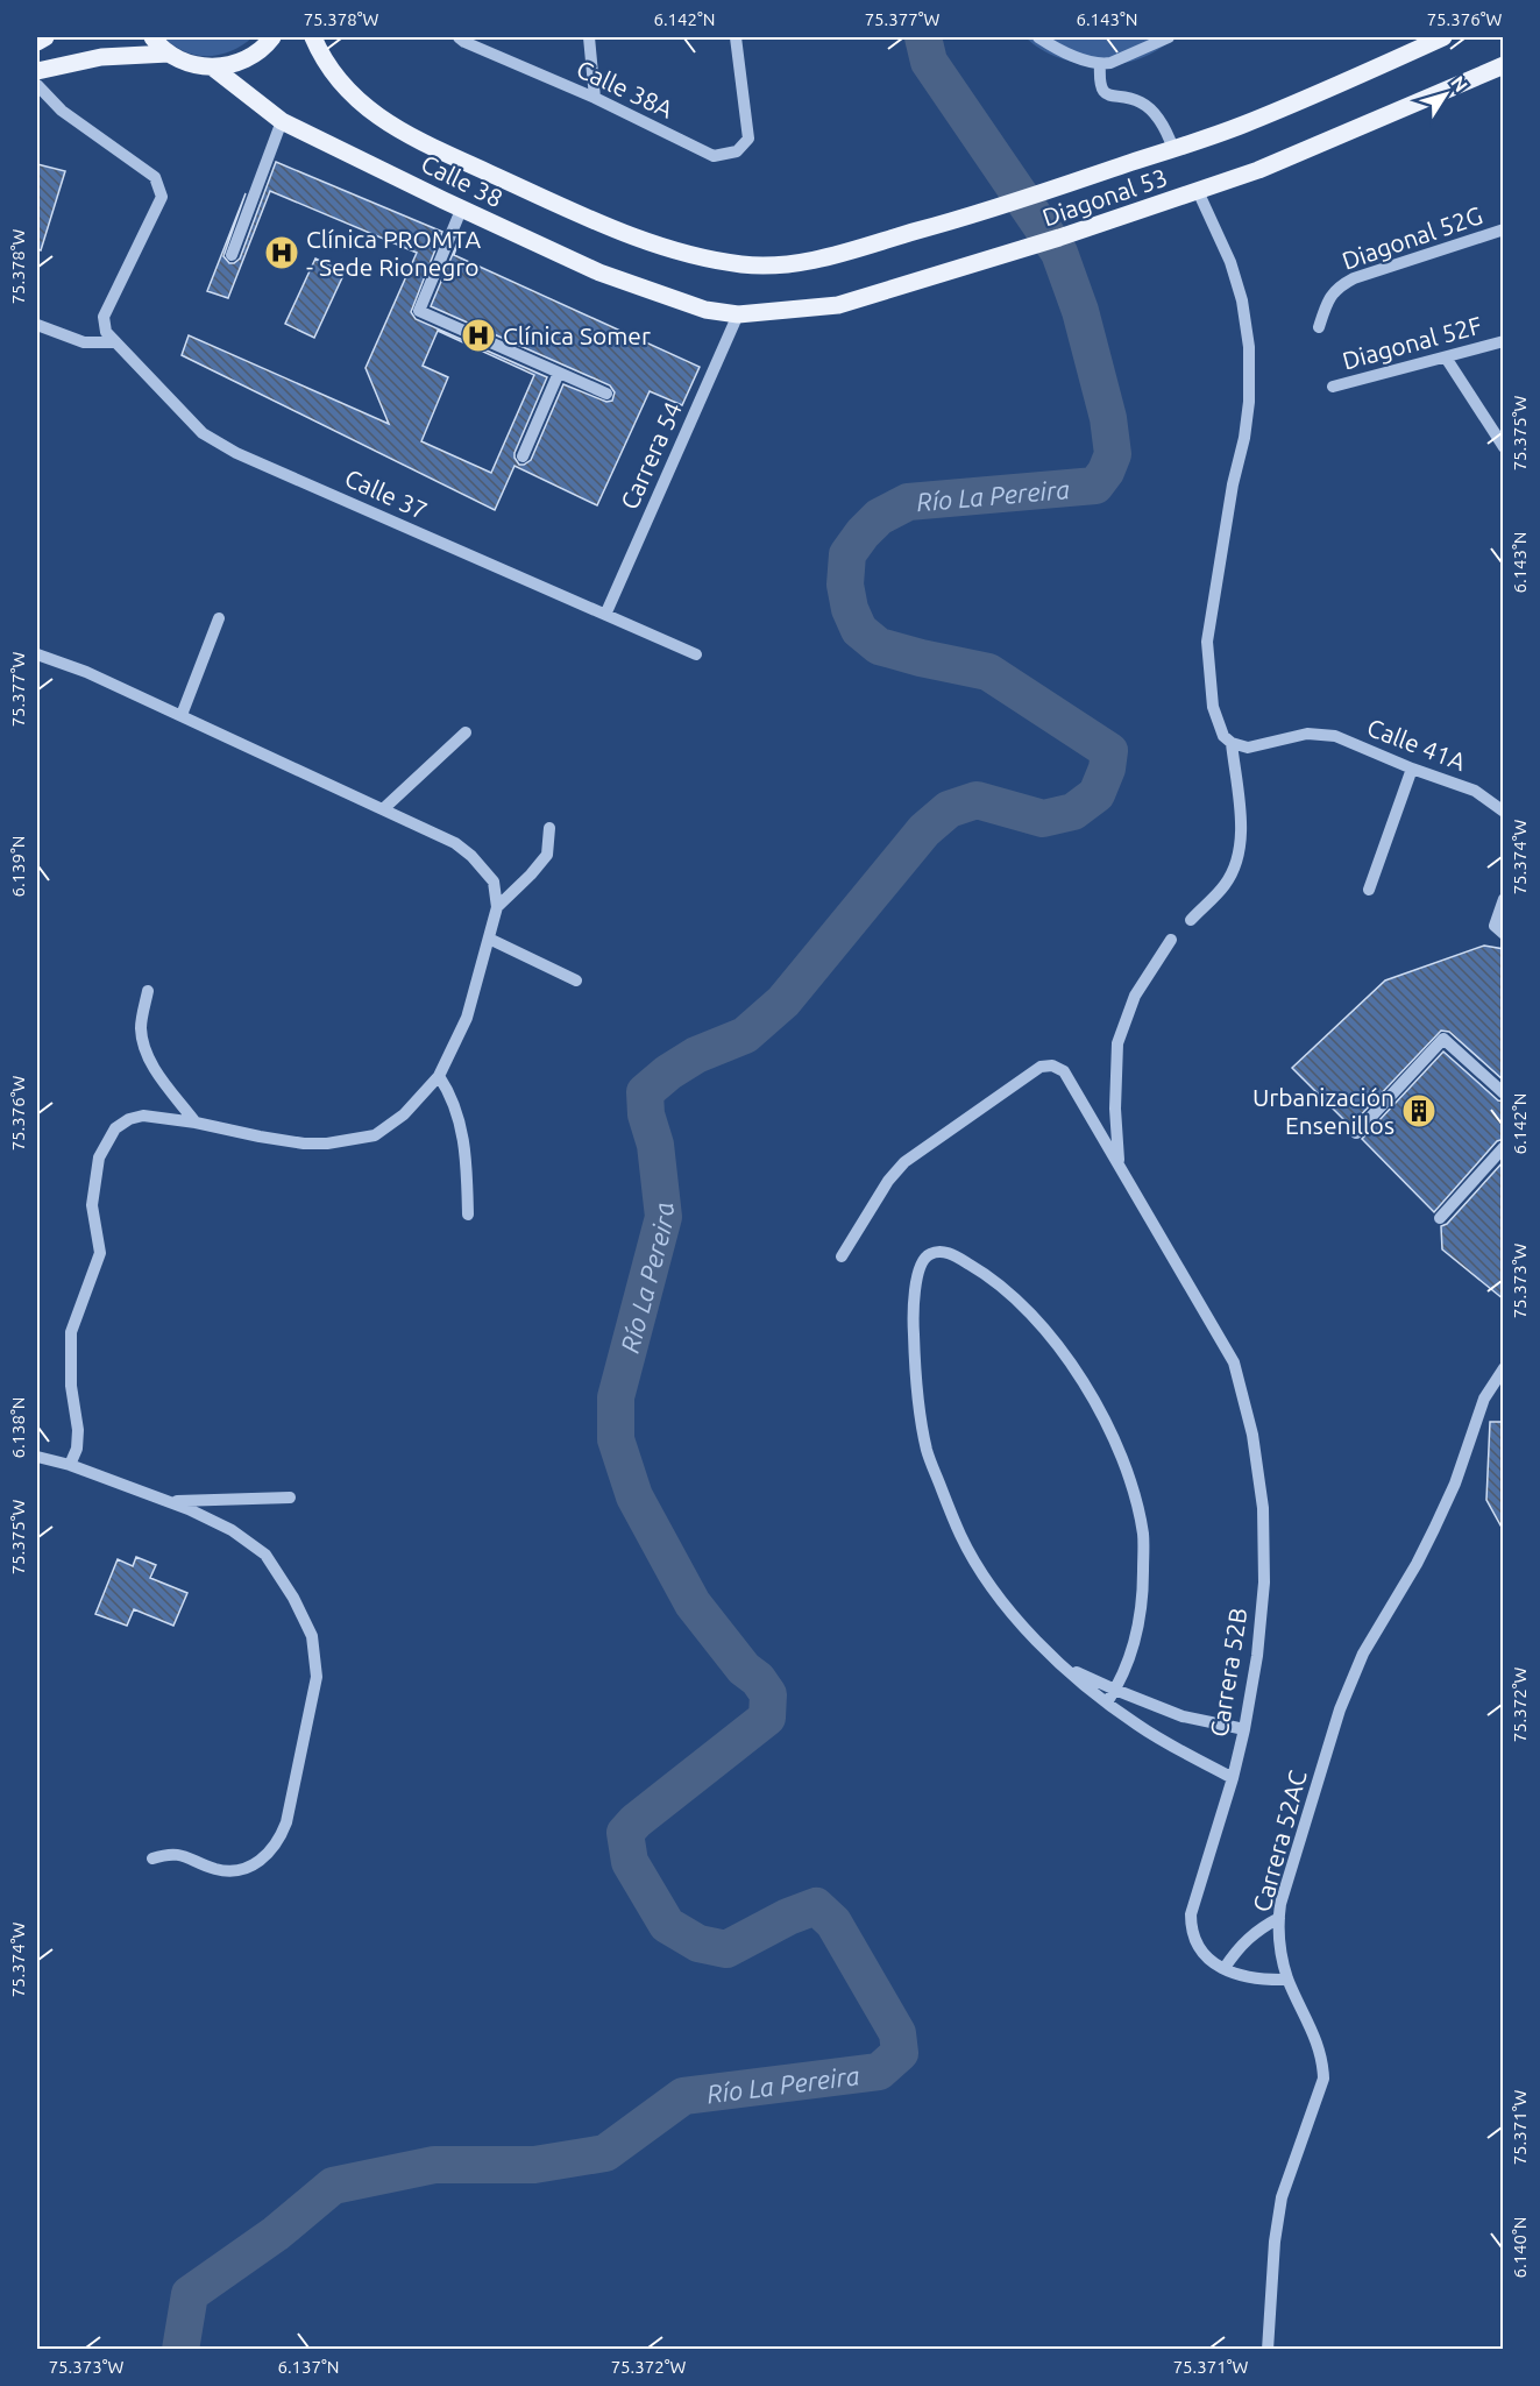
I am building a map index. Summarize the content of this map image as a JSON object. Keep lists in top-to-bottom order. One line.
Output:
{"streets":{"main road":["Calle 38","Diagonal 53"],"street":["Calle 38A","Diagonal 52G","Diagonal 52F","Carrera 54","Calle 37","Calle 41A","Carrera 52B","Carrera 52AC"]},"crossings":[["Calle 38","Diagonal 53"],["Diagonal 53","Carrera 54"],["Carrera 54","Calle 37"],["Carrera 52B","Carrera 52AC"]],"water":["Río La Pereira"],"places":{"hospital":["Clínica PROMTA - Sede Rionegro","Clínica Somer"],"building":["Urbanización Ensenillos"]},"north":"top right","coordinates":["75.378°W","6.142°N","75.377°W","6.143°N","75.376°W","75.375°W","75.374°W","6.139°N","75.373°W","6.138°N","75.372°W","75.371°W","6.140°N","6.137°N"]}
